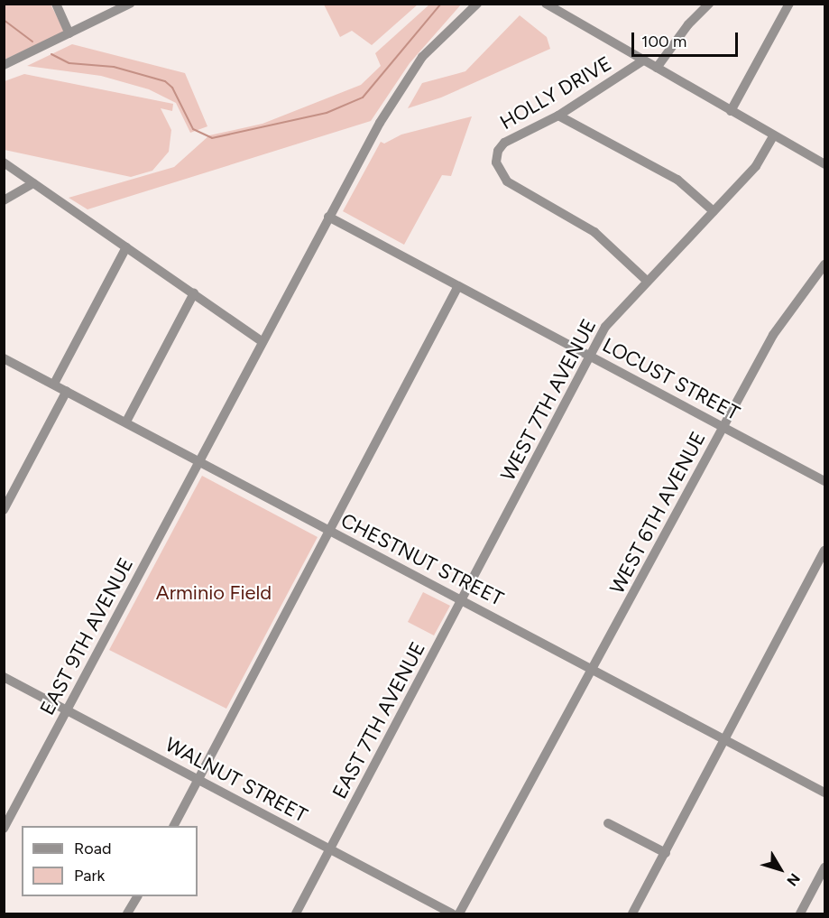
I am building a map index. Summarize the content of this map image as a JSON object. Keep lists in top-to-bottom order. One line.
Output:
{"streets":{"street":["HOLLY DRIVE","LOCUST STREET","WEST 7TH AVENUE","WEST 6TH AVENUE","CHESTNUT STREET","EAST 9TH AVENUE","EAST 7TH AVENUE","WALNUT STREET"]},"crossings":[["HOLLY DRIVE","WEST 7TH AVENUE"],["LOCUST STREET","WEST 7TH AVENUE"],["LOCUST STREET","WEST 6TH AVENUE"],["LOCUST STREET","EAST 9TH AVENUE"],["WEST 7TH AVENUE","CHESTNUT STREET"],["WEST 7TH AVENUE","EAST 7TH AVENUE"],["WEST 6TH AVENUE","CHESTNUT STREET"],["CHESTNUT STREET","EAST 9TH AVENUE"],["CHESTNUT STREET","EAST 7TH AVENUE"],["EAST 9TH AVENUE","WALNUT STREET"],["EAST 7TH AVENUE","WALNUT STREET"]],"parks":["Arminio Field"],"legend":["Road","Park"],"scale_bar":"100 m","north":"bottom right"}
